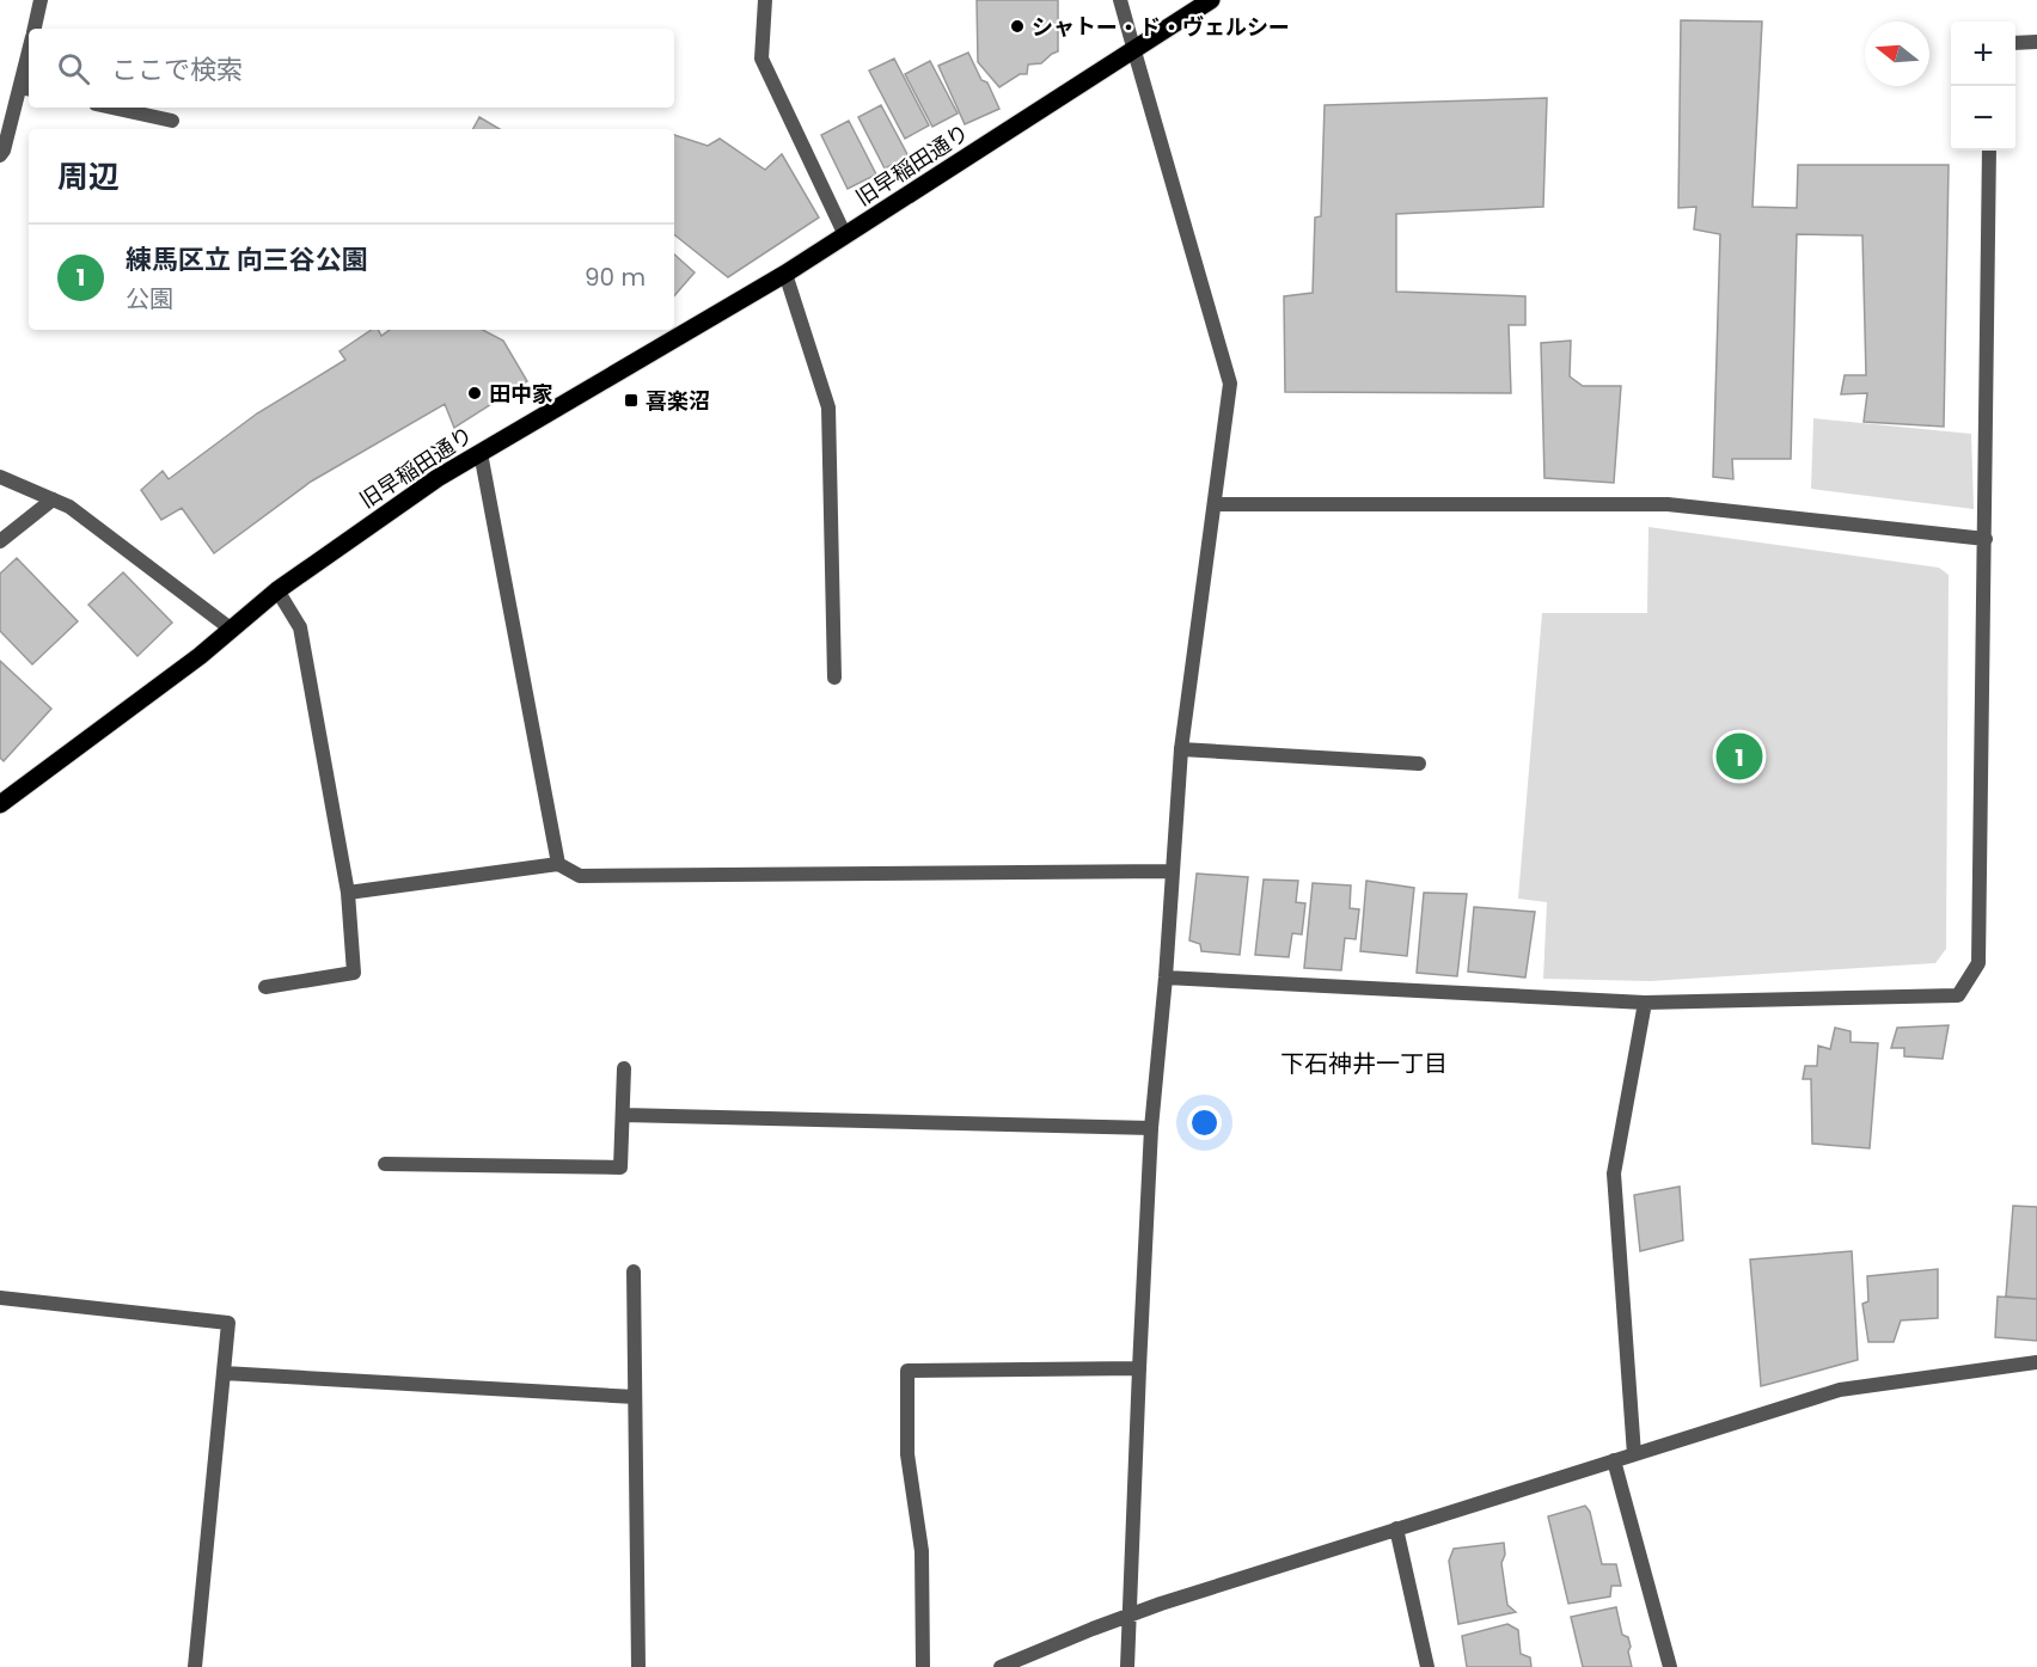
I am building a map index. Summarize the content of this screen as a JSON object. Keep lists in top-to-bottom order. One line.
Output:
{"streets":{"main road":["旧早稲田通り"]},"districts":["下石神井一丁目"],"places":{"other":["シャトー・ド・ヴェルシー","田中家"],"transit":["喜楽沼"]},"north":"left","page":{"map_buttons":["+","−"],"search":"ここで検索","heading":"周辺","list":[{"mark":"1","name":"練馬区立 向三谷公園","note":"公園","value":"90 m"}],"pins":"1"}}
